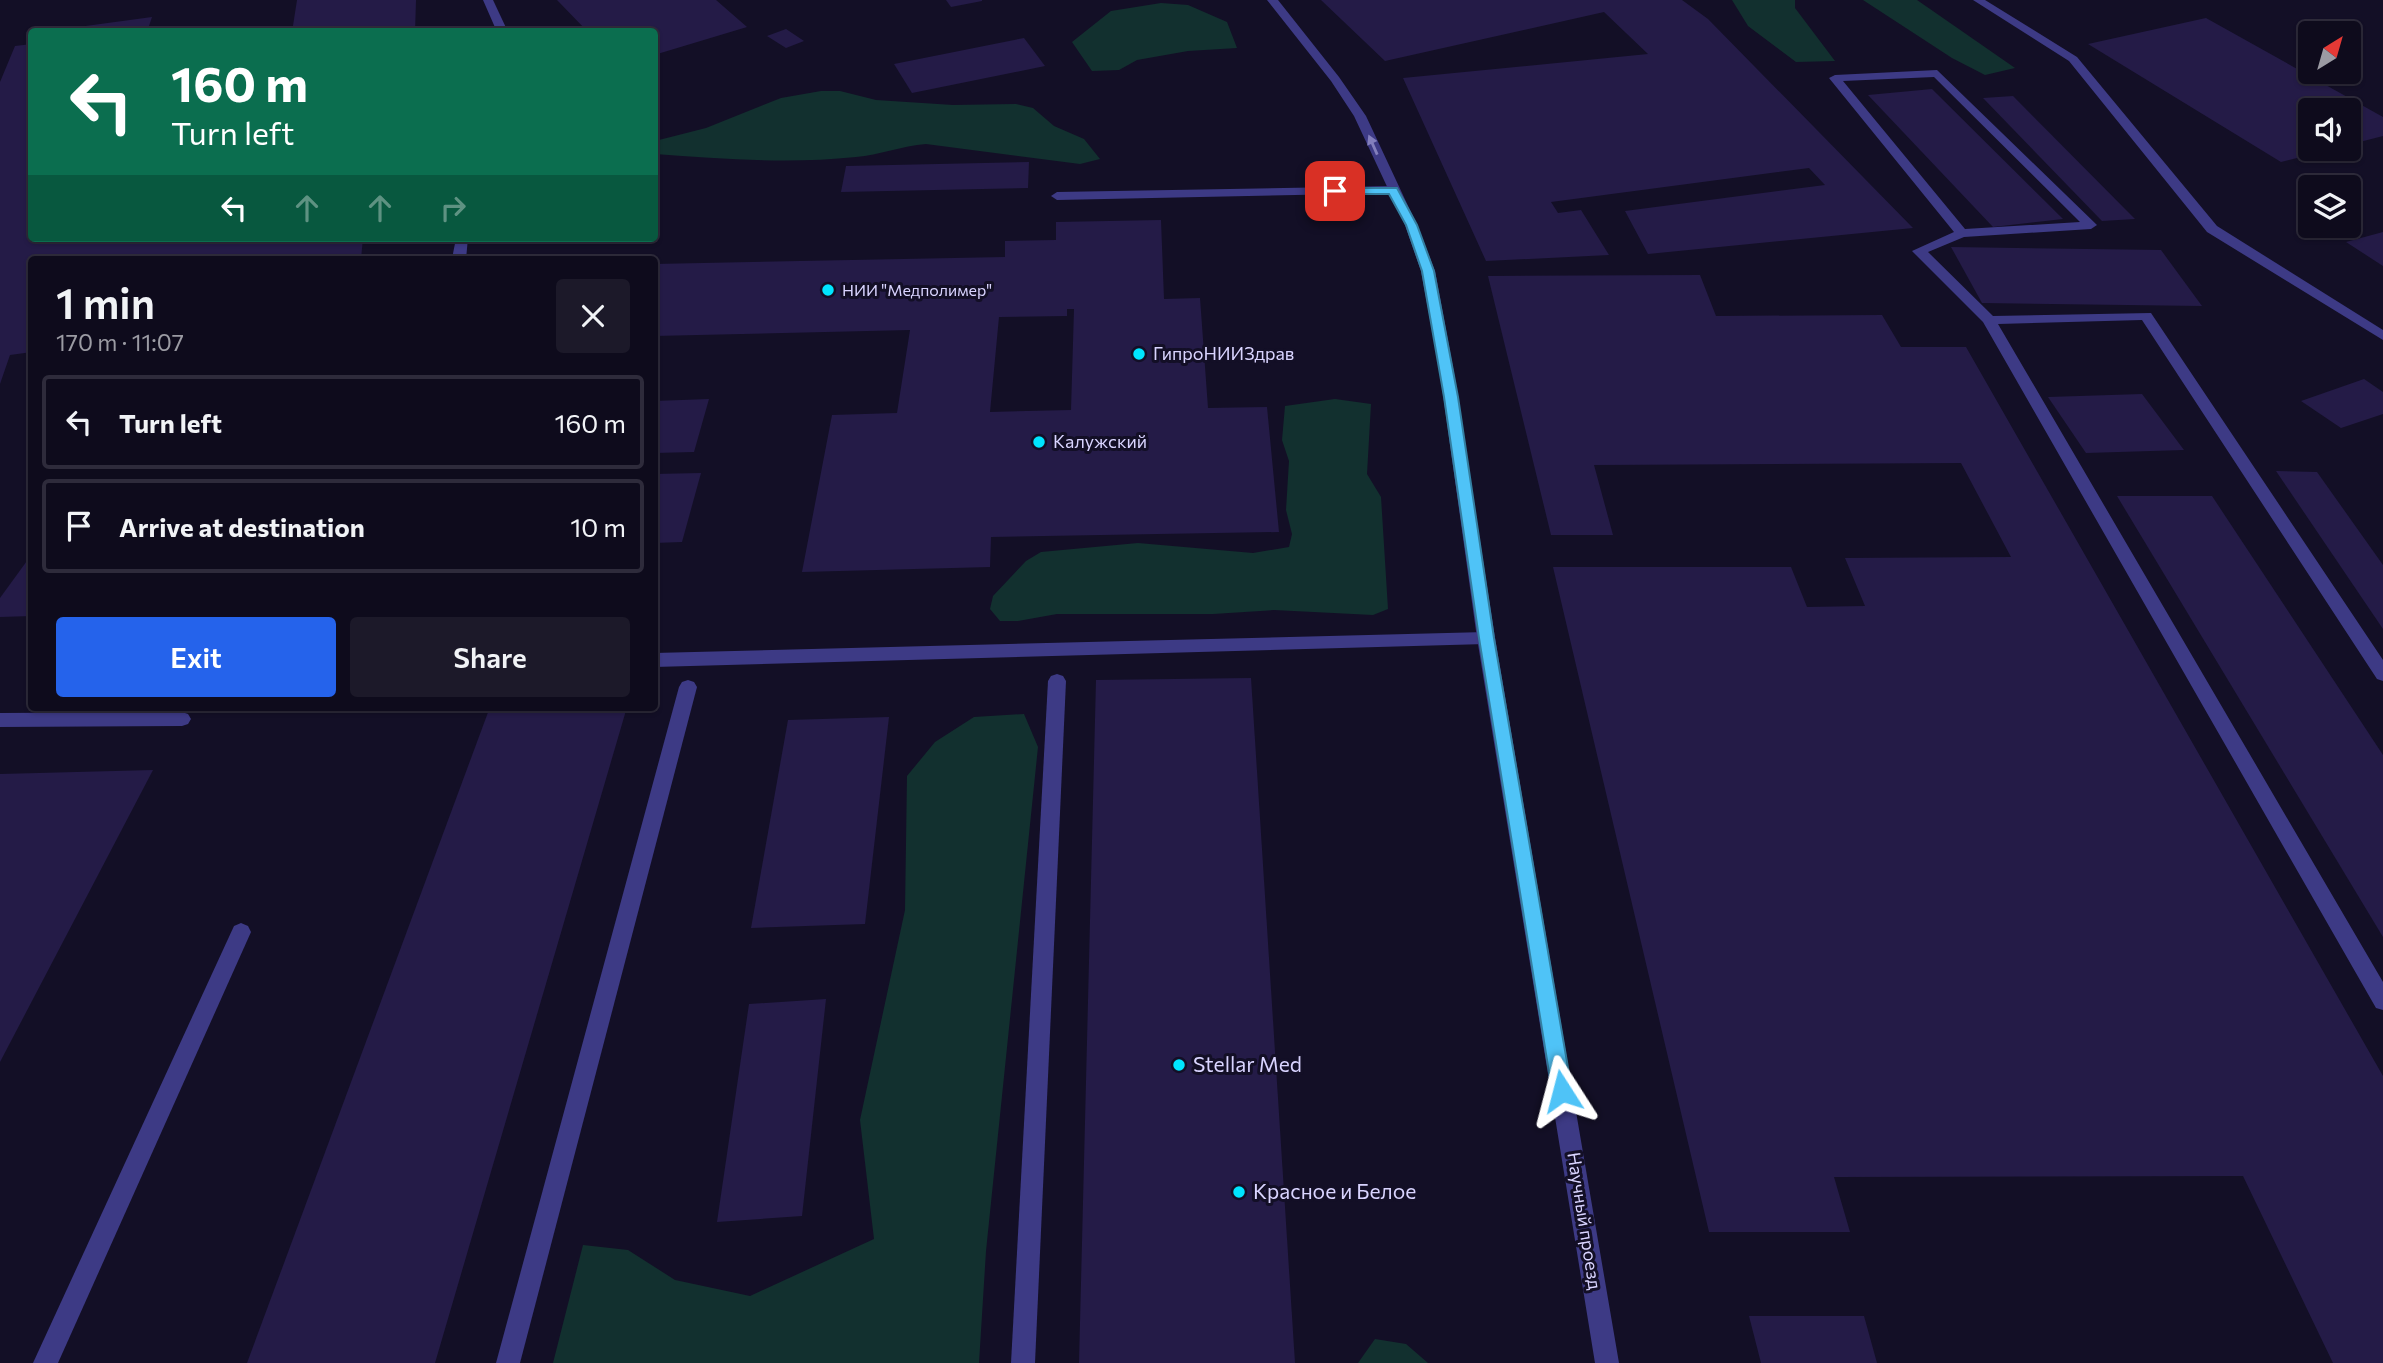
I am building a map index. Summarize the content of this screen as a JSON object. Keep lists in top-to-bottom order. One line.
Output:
{"streets":{"street":["Научный проезд"]},"places":["НИИ \"Медполимер\"","ГипроНИИЗдрав","Калужский","Stellar Med","Красное и Белое"],"north":"top right","page":{"turn":["160 m","Turn left"],"heading":["1 min","170 m · 11:07"],"list":[{"name":"Turn left","value":"160 m"},{"name":"Arrive at destination","value":"10 m"}],"buttons":["Exit","Share"]}}
